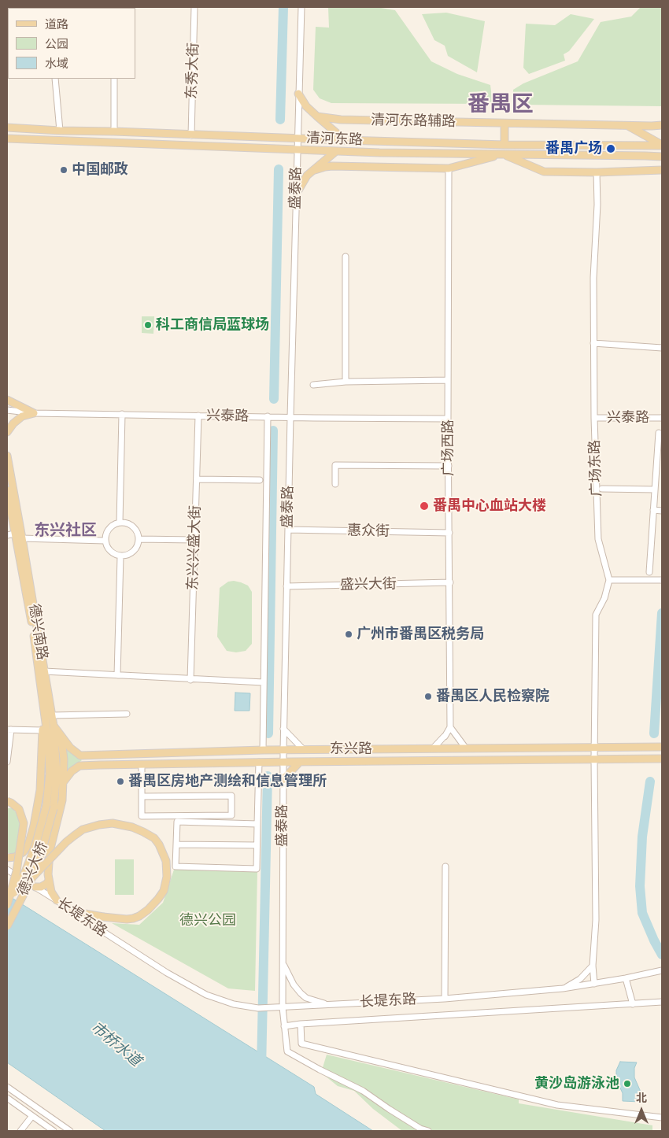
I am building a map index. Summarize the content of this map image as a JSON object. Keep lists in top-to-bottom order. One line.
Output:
{"streets":{"main road":["清河东路辅路","清河东路","德兴南路","东兴路","德兴大桥"],"street":["东秀大街","盛泰路","兴泰路","广场西路","广场东路","惠众街","东兴兴盛大街","盛兴大街","长堤东路"]},"crossings":[["东秀大街","清河东路"],["清河东路","盛泰路"],["盛泰路","兴泰路"],["盛泰路","惠众街"],["盛泰路","盛兴大街"],["盛泰路","东兴路"],["盛泰路","长堤东路"],["兴泰路","广场西路"],["兴泰路","广场东路"],["兴泰路","东兴兴盛大街"],["广场西路","惠众街"],["广场西路","盛兴大街"],["德兴南路","东兴路"],["德兴南路","德兴大桥"]],"districts":["番禺区","东兴社区"],"water":["市桥水道"],"parks":["德兴公园"],"places":["番禺广场","中国邮政","科工商信局蓝球场","番禺中心血站大楼","广州市番禺区税务局","番禺区人民检察院","番禺区房地产测绘和信息管理所","黄沙岛游泳池"],"legend":["道路","公园","水域"],"north":"top"}
